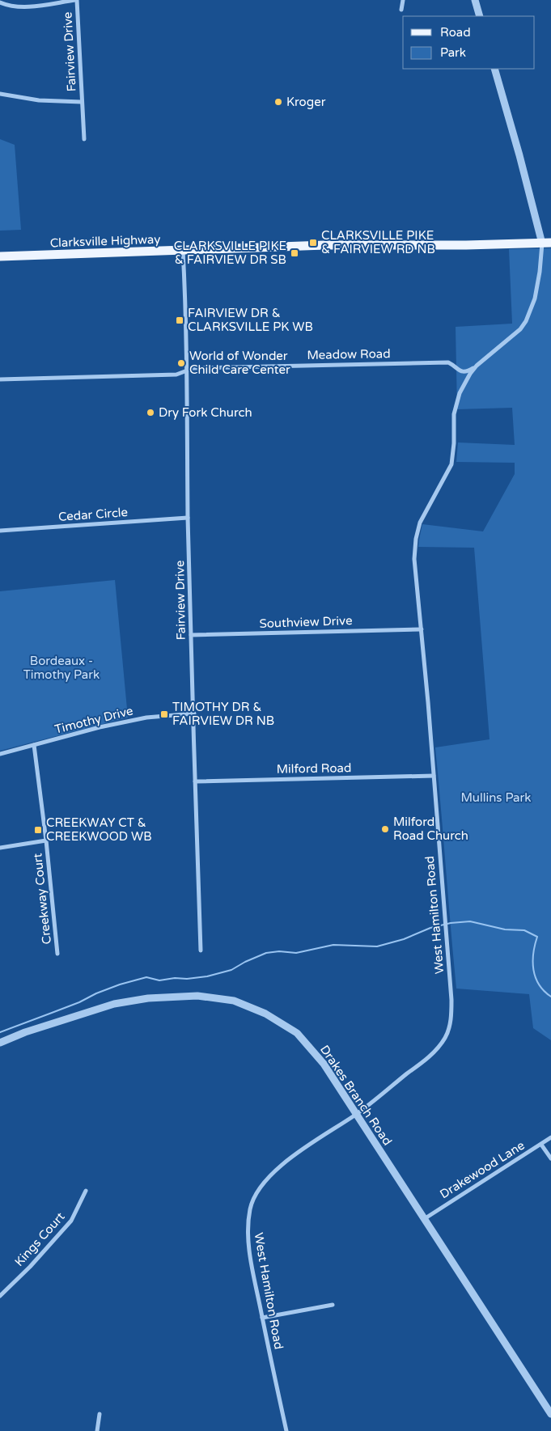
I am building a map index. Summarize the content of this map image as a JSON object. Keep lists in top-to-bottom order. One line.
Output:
{"streets":{"main road":["Clarksville Highway"],"street":["Fairview Drive","Meadow Road","Cedar Circle","Southview Drive","Timothy Drive","Milford Road","Creekway Court","West Hamilton Road","Drakes Branch Road","Drakewood Lane","Kings Court"]},"crossings":[["Fairview Drive","Clarksville Highway"],["Fairview Drive","Meadow Road"],["Fairview Drive","Cedar Circle"],["Fairview Drive","Southview Drive"],["Fairview Drive","Timothy Drive"],["Fairview Drive","Milford Road"],["Clarksville Highway","West Hamilton Road"],["Meadow Road","West Hamilton Road"],["Southview Drive","West Hamilton Road"],["Timothy Drive","Creekway Court"],["Milford Road","West Hamilton Road"],["West Hamilton Road","Drakes Branch Road"],["Drakes Branch Road","Drakewood Lane"]],"parks":["Bordeaux - Timothy Park","Mullins Park"],"places":{"other":["Kroger","World of Wonder Child Care Center","Dry Fork Church","Milford Road Church"],"transit":["CLARKSVILLE PIKE & FAIRVIEW RD NB","CLARKSVILLE PIKE & FAIRVIEW DR SB","FAIRVIEW DR & CLARKSVILLE PK WB","TIMOTHY DR & FAIRVIEW DR NB","CREEKWAY CT & CREEKWOOD WB"]},"legend":["Road","Park"]}
